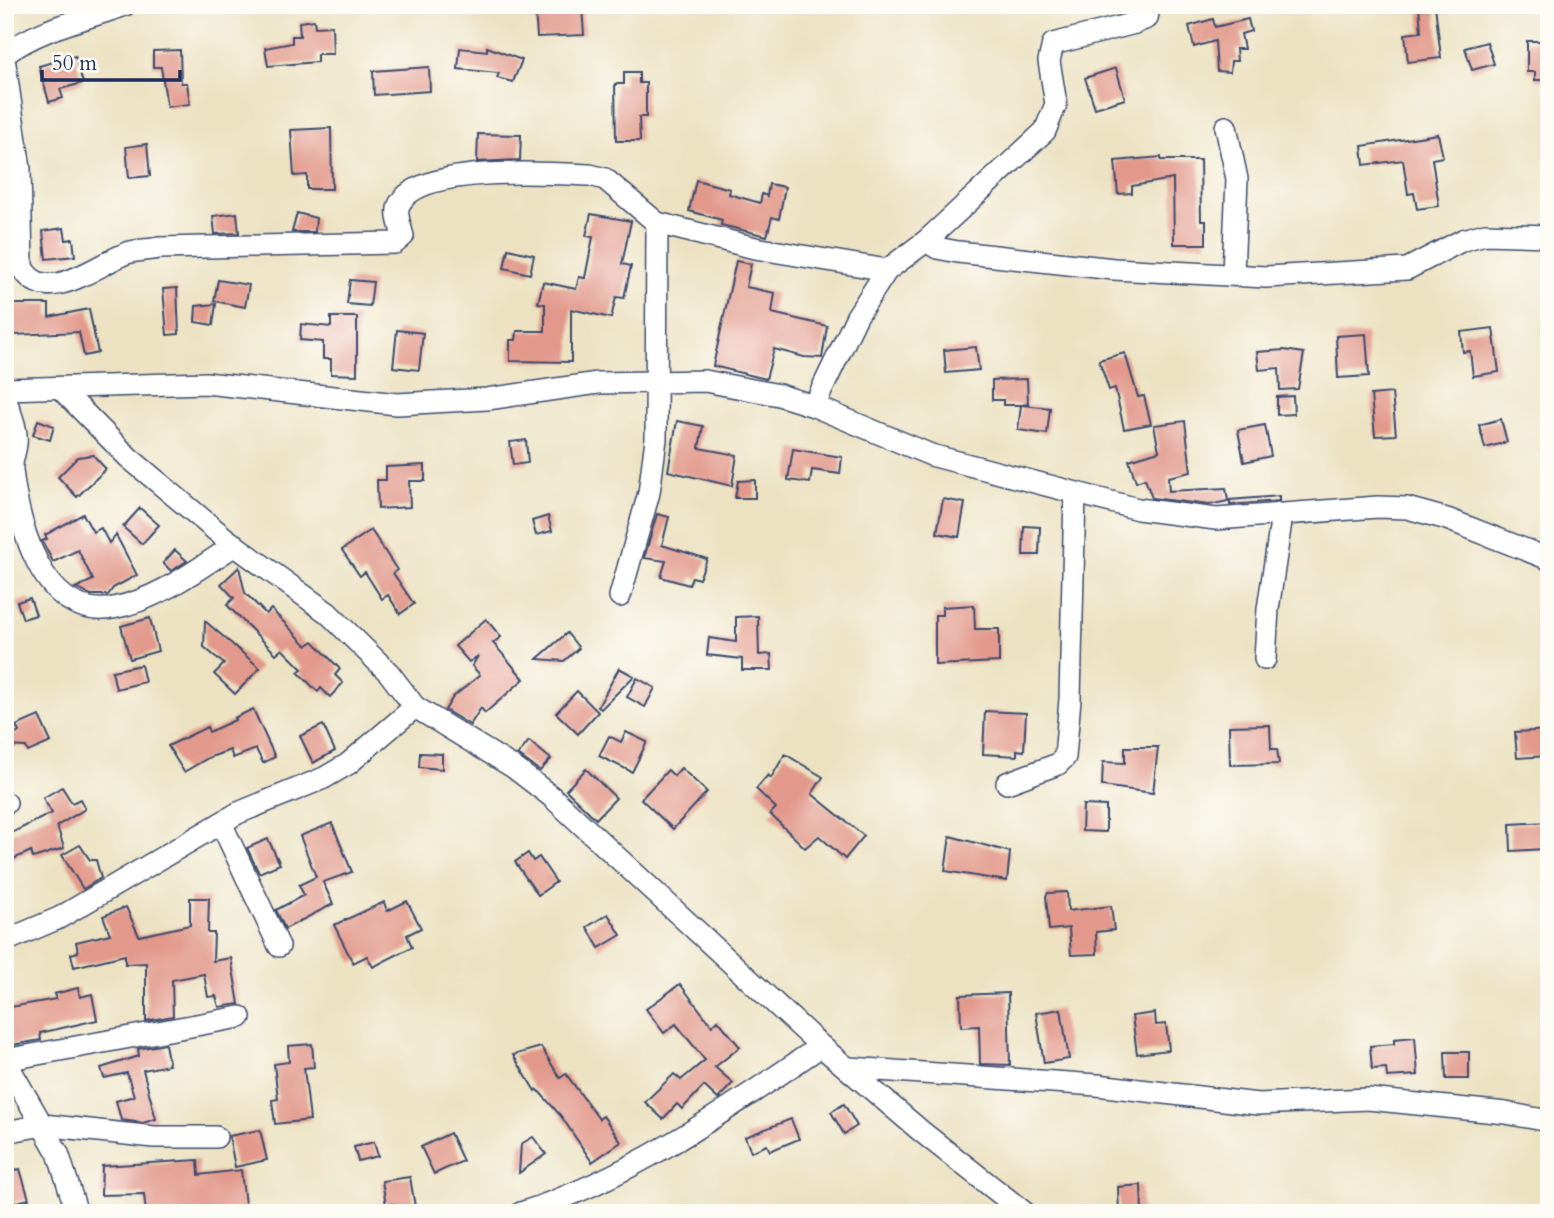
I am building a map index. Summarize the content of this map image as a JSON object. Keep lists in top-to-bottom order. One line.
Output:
{"scale_bar":"50 m"}
